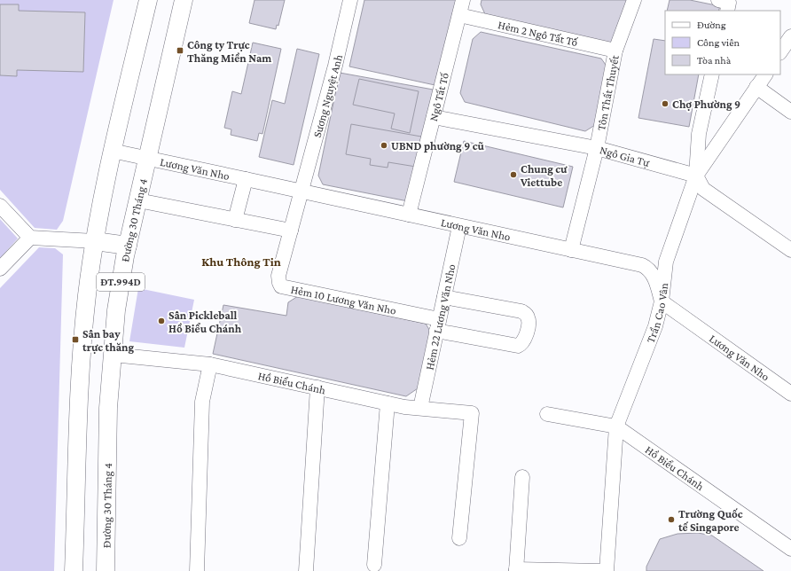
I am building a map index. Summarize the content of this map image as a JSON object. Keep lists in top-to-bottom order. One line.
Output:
{"streets":{"main road":["Đường 30 Tháng 4","ĐT.994D"],"street":["Hẻm 2 Ngô Tất Tố","Tôn Thất Thuyết","Sương Nguyệt Anh","Ngô Tất Tố","Ngô Gia Tự","Lương Văn Nho","Hẻm 10 Lương Văn Nho","Trần Cao Vân","Hẻm 22 Lương Văn Nho","Hồ Biểu Chánh"]},"crossings":[["Hẻm 2 Ngô Tất Tố","Tôn Thất Thuyết"],["Hẻm 2 Ngô Tất Tố","Ngô Tất Tố"],["Tôn Thất Thuyết","Ngô Gia Tự"],["Tôn Thất Thuyết","Lương Văn Nho"],["Sương Nguyệt Anh","Lương Văn Nho"],["Sương Nguyệt Anh","Hẻm 10 Lương Văn Nho"],["Ngô Tất Tố","Ngô Gia Tự"],["Ngô Tất Tố","Lương Văn Nho"],["Ngô Gia Tự","Trần Cao Vân"],["Lương Văn Nho","Đường 30 Tháng 4"],["Lương Văn Nho","ĐT.994D"],["Lương Văn Nho","Hẻm 10 Lương Văn Nho"],["Lương Văn Nho","Trần Cao Vân"],["Lương Văn Nho","Hẻm 22 Lương Văn Nho"],["Đường 30 Tháng 4","Hồ Biểu Chánh"],["Hẻm 10 Lương Văn Nho","Hẻm 22 Lương Văn Nho"],["Trần Cao Vân","Hồ Biểu Chánh"],["Hẻm 22 Lương Văn Nho","Hồ Biểu Chánh"]],"districts":["Khu Thông Tin"],"places":{"transit":["Công ty Trực Thăng Miền Nam","Sân bay trực thăng"],"other":["Chợ Phường 9","UBND phường 9 cũ","Chung cư Viettube","Sân Pickleball Hồ Biểu Chánh","Trường Quốc tế Singapore"]},"legend":["Đường","Công viên","Tòa nhà"]}
